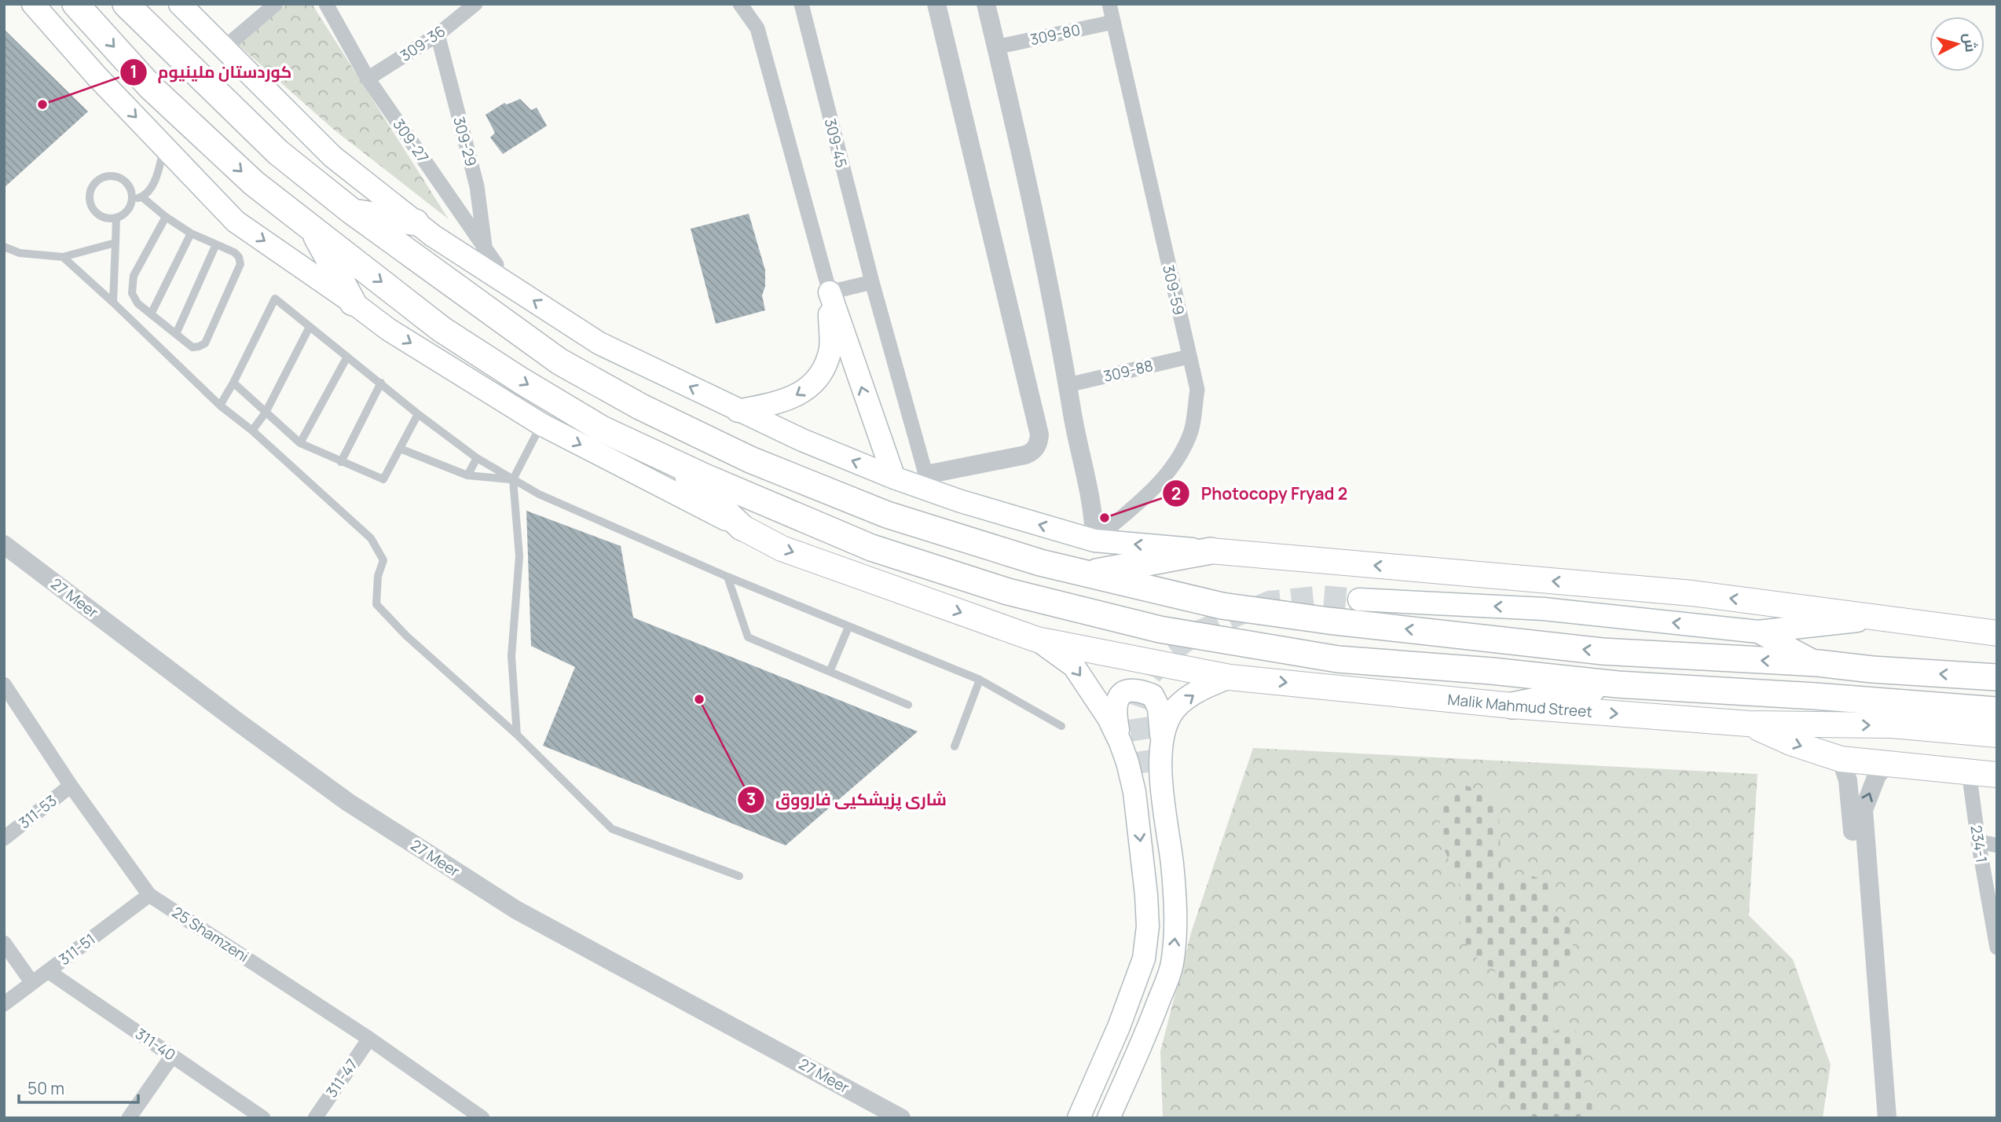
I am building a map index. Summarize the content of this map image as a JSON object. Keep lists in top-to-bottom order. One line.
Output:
{"streets":{"main road":["Malik Mahmud Street"],"street":["309-80","309-36","309-27","309-29","309-45","309-59","309-88","27 Meer","311-53","234-1","25 Shamzeni","311-51","311-40","311-47"]},"crossings":[["309-80","309-59"],["309-36","309-27"],["309-36","309-29"],["309-27","309-29"],["309-59","309-88"],["311-53","25 Shamzeni"],["25 Shamzeni","311-51"],["25 Shamzeni","311-47"],["311-51","311-40"]],"places":["کوردستان ملینیوم","Photocopy Fryad 2","شاری پزیشکیی فارووق"],"scale_bar":"50 m","north":"right"}
